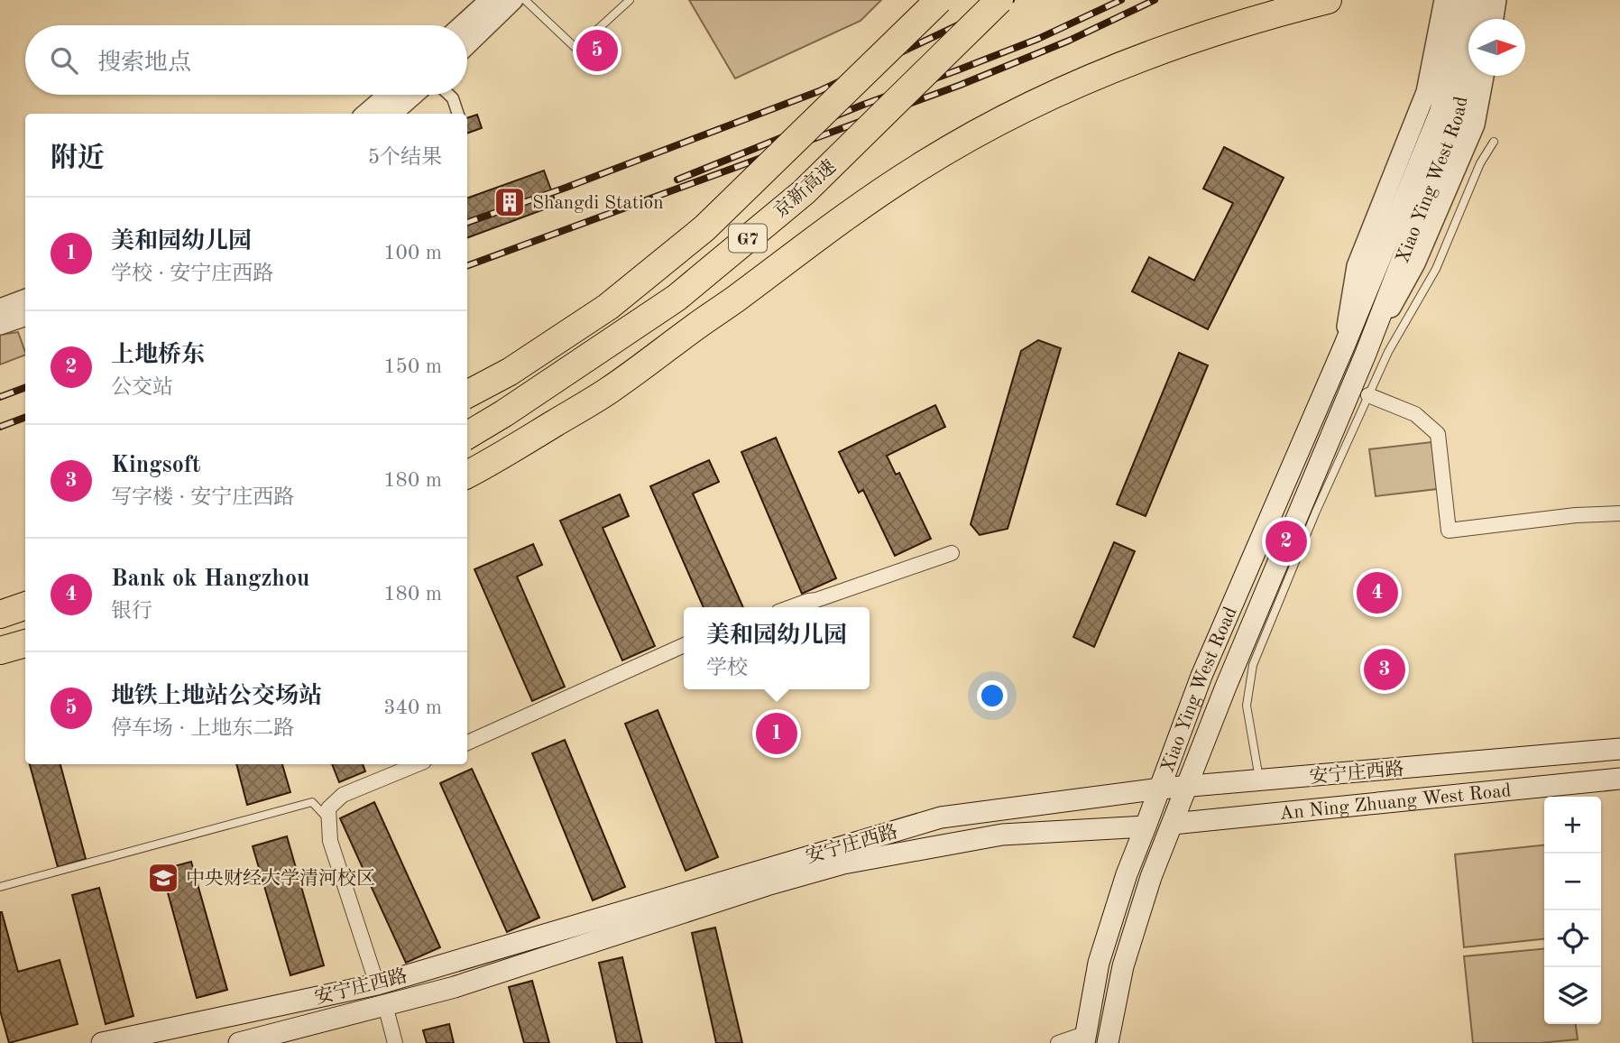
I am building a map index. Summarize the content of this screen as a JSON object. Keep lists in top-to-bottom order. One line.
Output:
{"streets":{"highway":["京新高速","G7"],"main road":["Xiao Ying West Road","安宁庄西路","An Ning Zhuang West Road"]},"crossings":[["Xiao Ying West Road","安宁庄西路"],["Xiao Ying West Road","An Ning Zhuang West Road"]],"places":{"building":["Shangdi Station"],"school or university":["中央财经大学清河校区"]},"north":"right","page":{"search":"搜索地点","pins":["5","2","4","3","1"],"heading":["附近","5个结果"],"list":[{"mark":"1","name":"美和园幼儿园","note":"学校 · 安宁庄西路","value":"100 m"},{"mark":"2","name":"上地桥东","note":"公交站","value":"150 m"},{"mark":"3","name":"Kingsoft","note":"写字楼 · 安宁庄西路","value":"180 m"},{"mark":"4","name":"Bank ok Hangzhou","note":"银行","value":"180 m"},{"mark":"5","name":"地铁上地站公交场站","note":"停车场 · 上地东二路","value":"340 m"}],"popup":["美和园幼儿园","学校"],"map_buttons":["+","−"]}}
